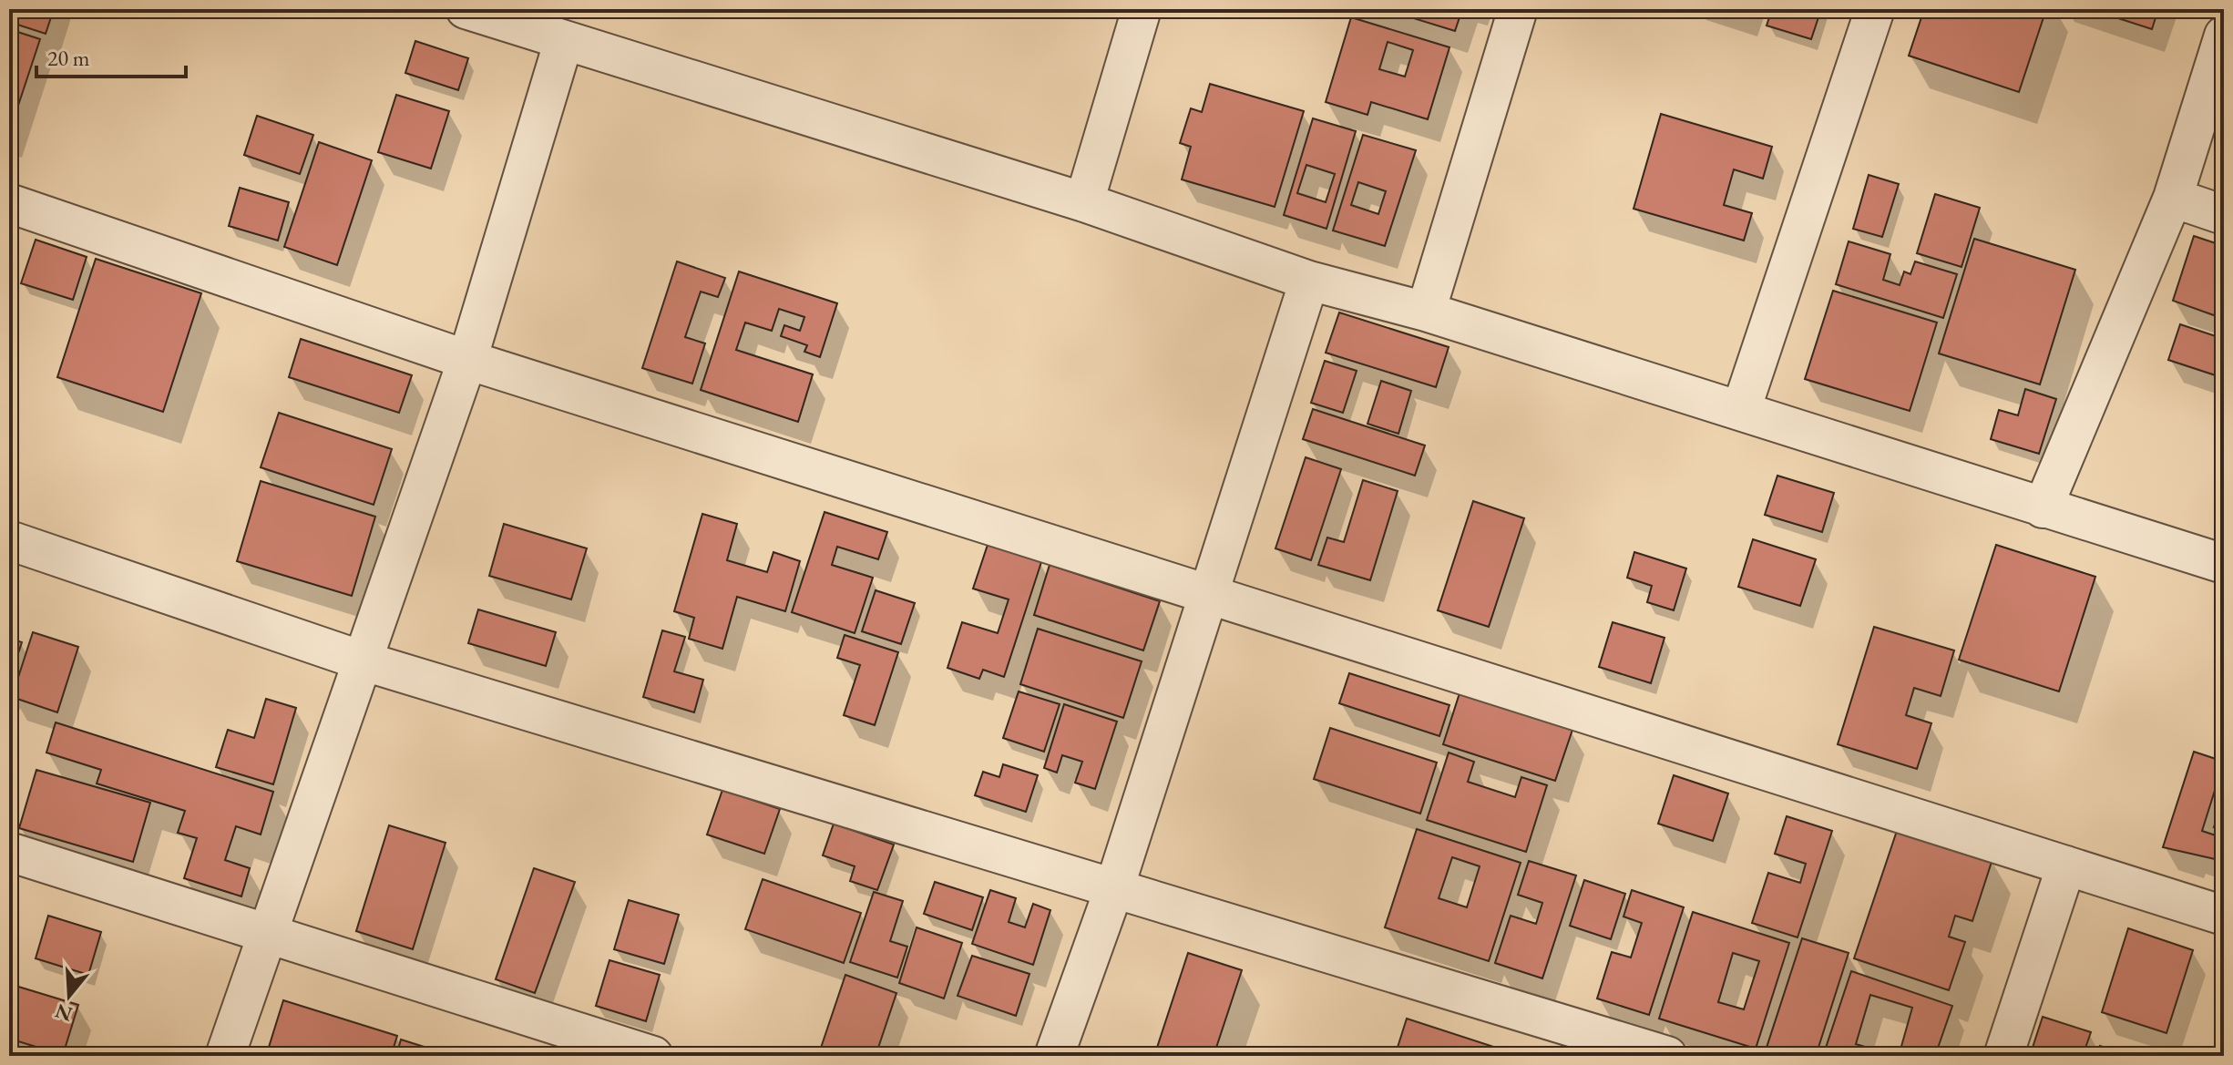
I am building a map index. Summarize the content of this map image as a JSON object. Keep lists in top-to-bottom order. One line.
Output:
{"scale_bar":"20 m","north":"bottom"}
